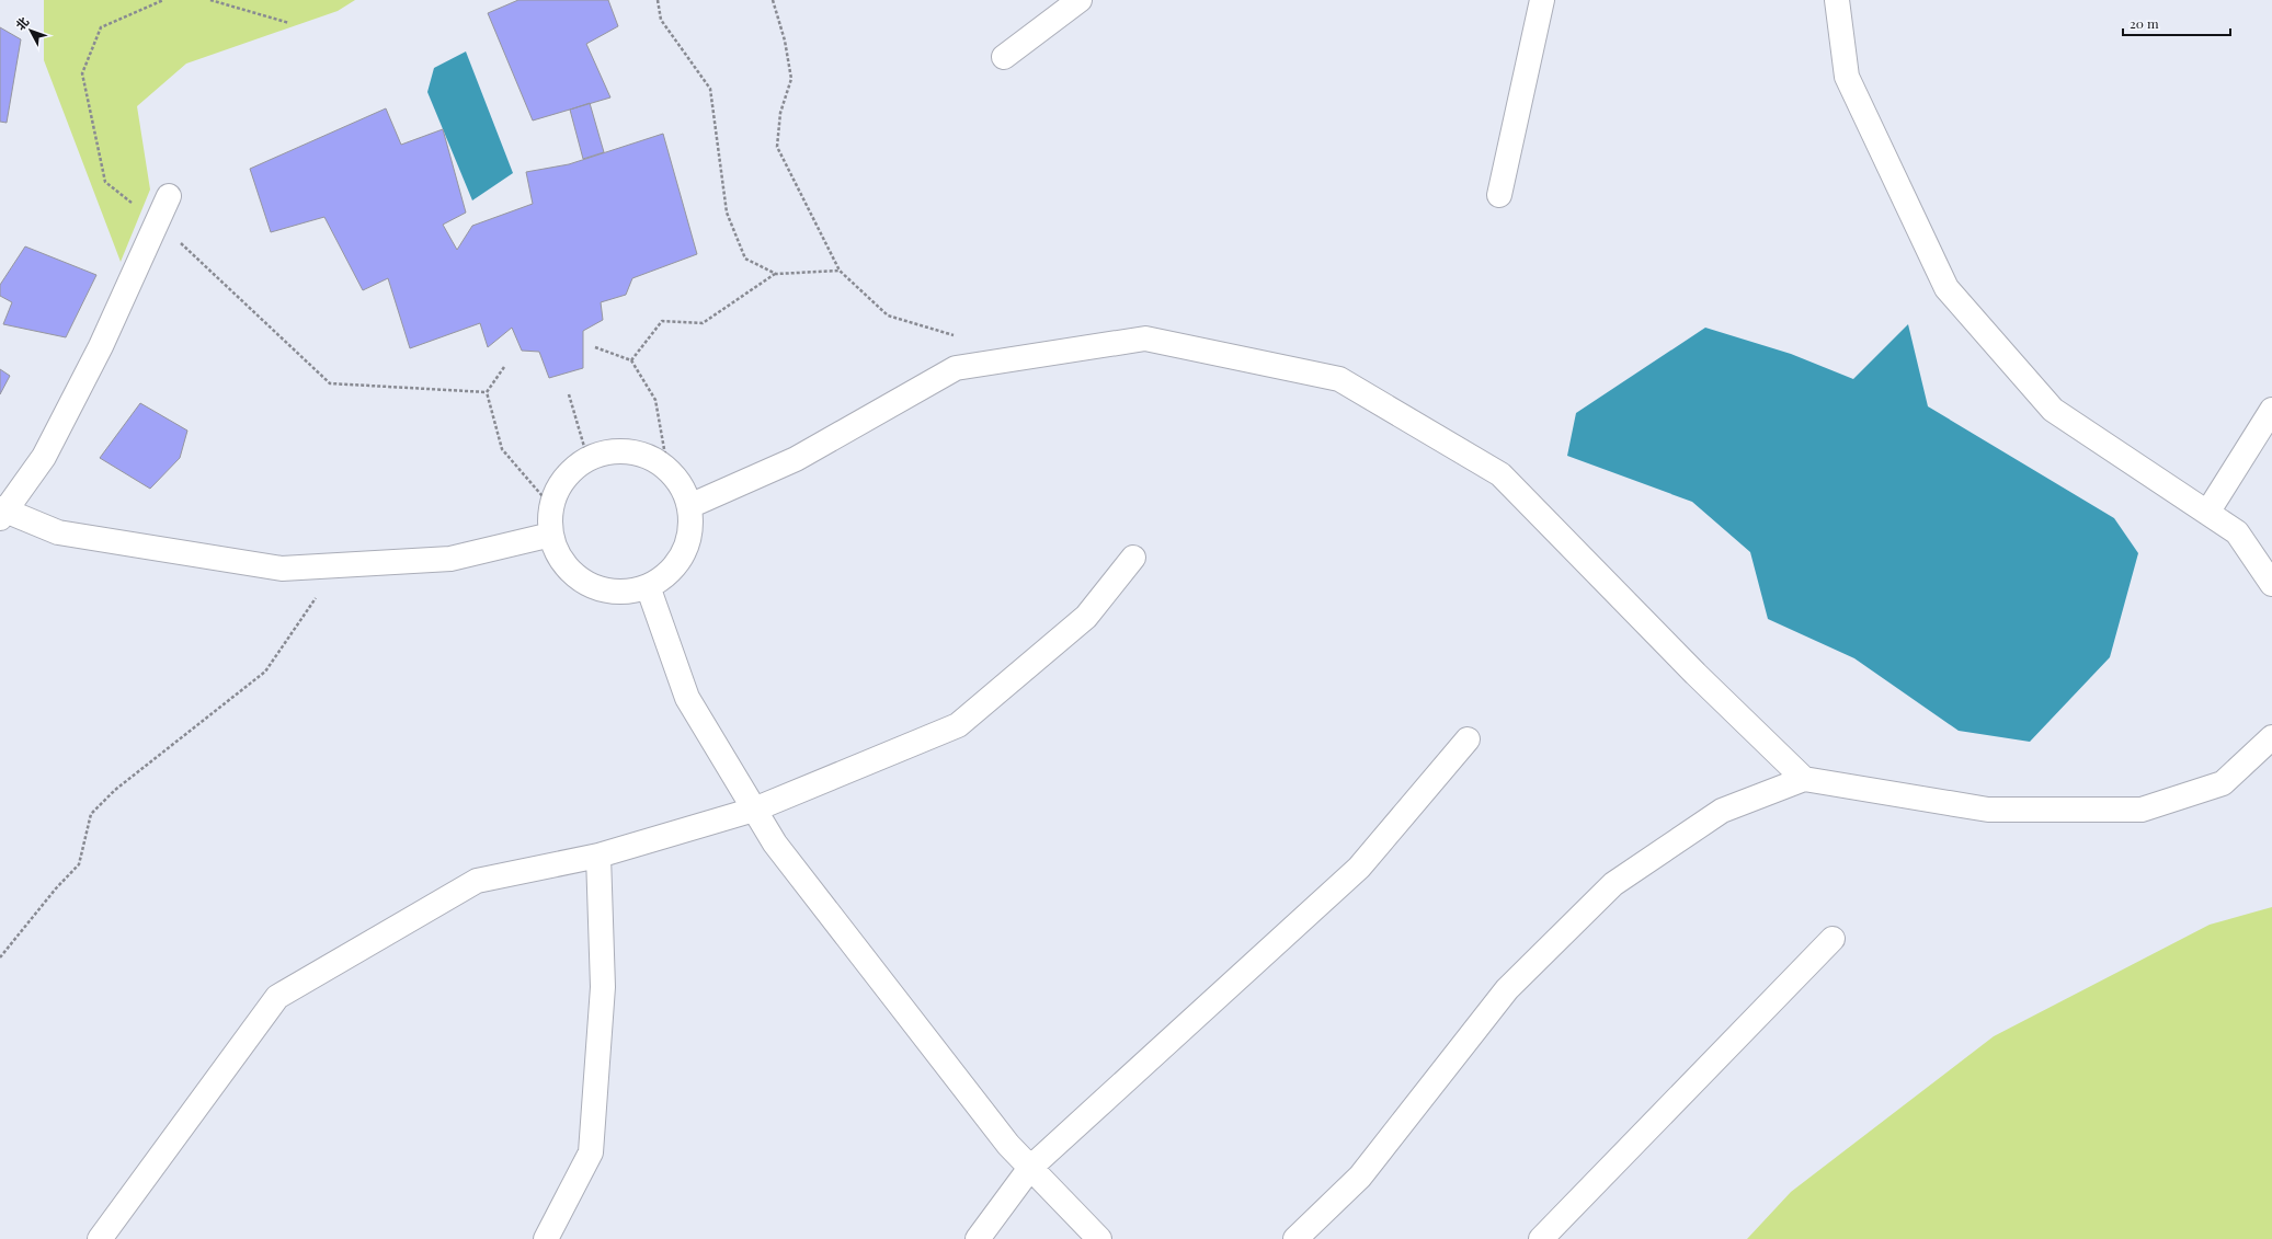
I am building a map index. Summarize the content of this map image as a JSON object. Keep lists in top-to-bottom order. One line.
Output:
{"scale_bar":"20 m","north":"top left"}
